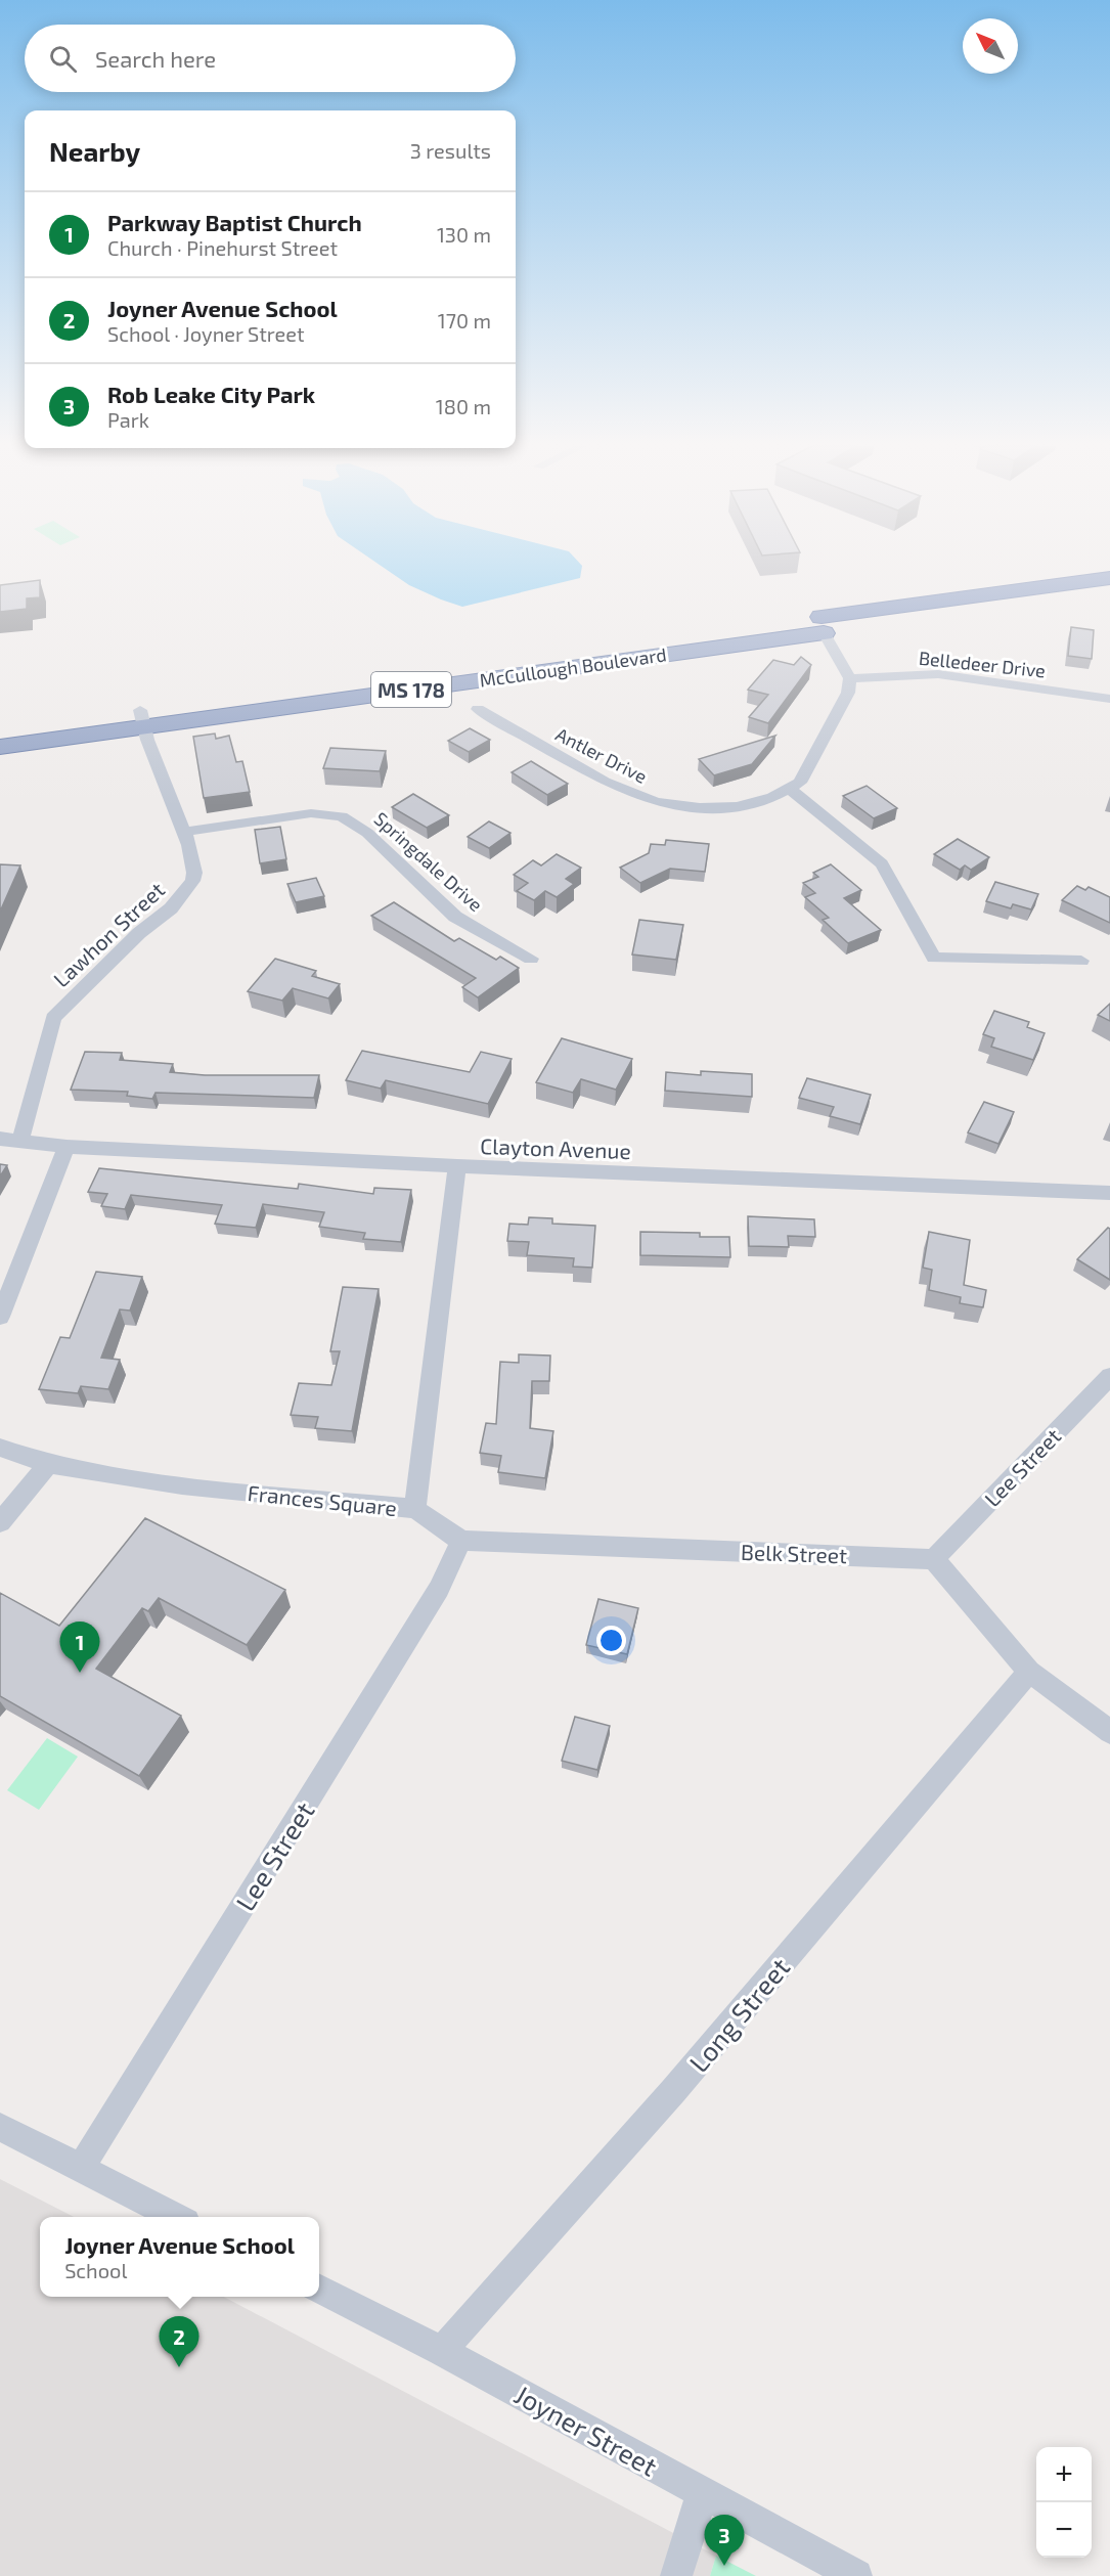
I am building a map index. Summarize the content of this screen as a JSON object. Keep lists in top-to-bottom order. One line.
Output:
{"streets":{"highway":["McCullough Boulevard","MS 178"],"street":["Belledeer Drive","Antler Drive","Springdale Drive","Lawhon Street","Clayton Avenue","Lee Street","Frances Square","Belk Street","Long Street","Joyner Street"]},"crossings":[["McCullough Boulevard","Lawhon Street"],["Springdale Drive","Lawhon Street"],["Lawhon Street","Clayton Avenue"],["Clayton Avenue","Frances Square"],["Lee Street","Belk Street"],["Long Street","Joyner Street"]],"north":"top left","page":{"search":"Search here","heading":["Nearby","3 results"],"list":[{"mark":"1","name":"Parkway Baptist Church","note":"Church · Pinehurst Street","value":"130 m"},{"mark":"2","name":"Joyner Avenue School","note":"School · Joyner Street","value":"170 m"},{"mark":"3","name":"Rob Leake City Park","note":"Park","value":"180 m"}],"pins":["1","2","3"],"popup":["Joyner Avenue School","School"],"map_buttons":["+","−"]}}
